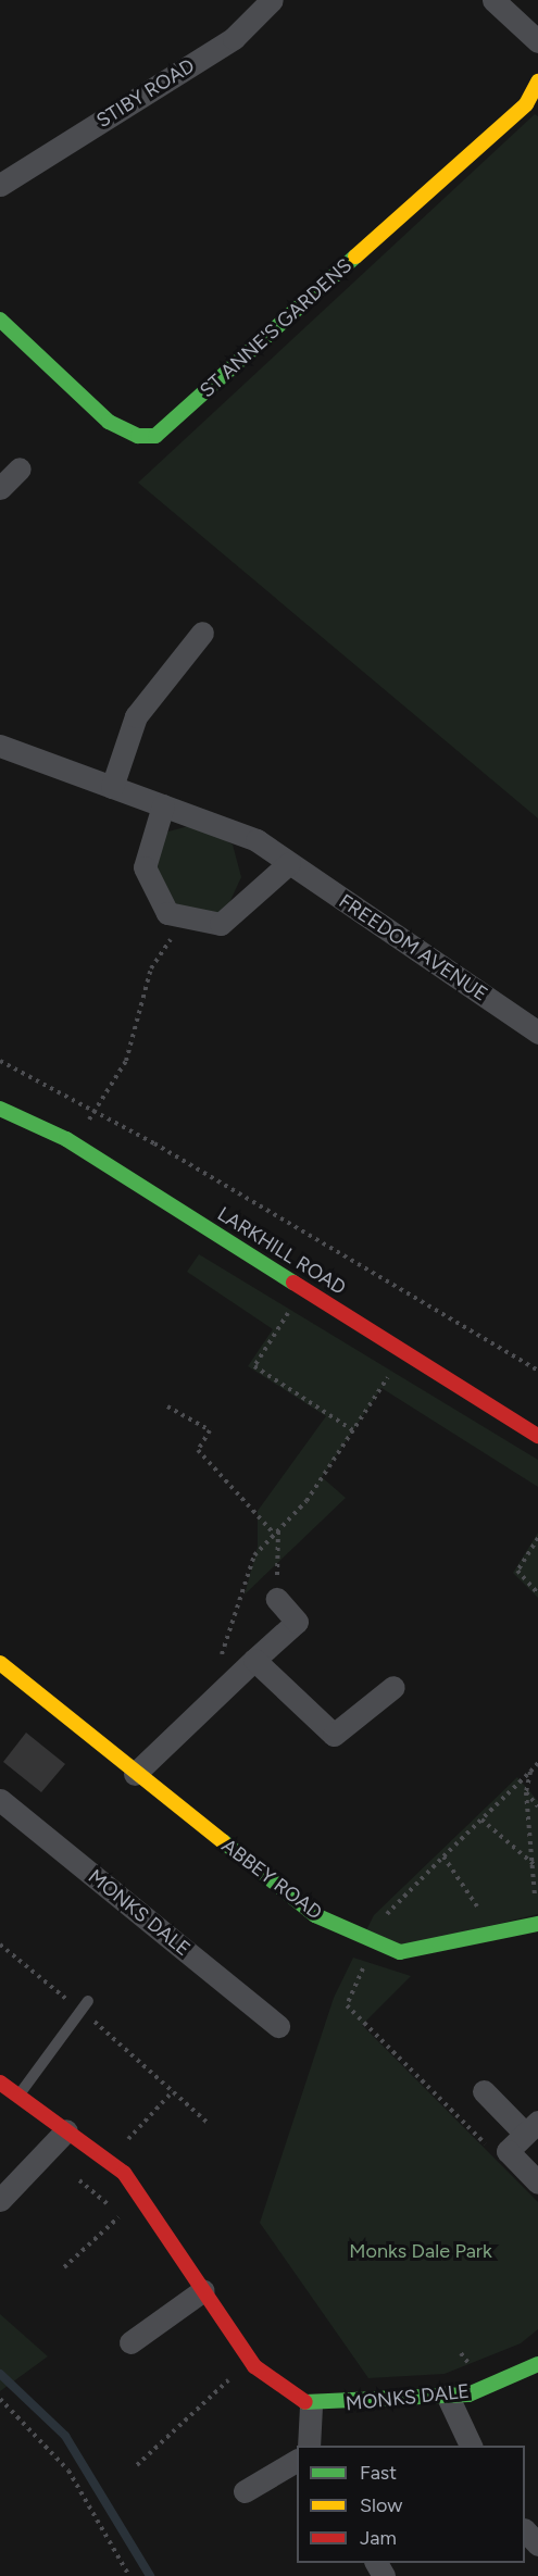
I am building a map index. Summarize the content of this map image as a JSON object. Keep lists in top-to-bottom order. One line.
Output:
{"streets":{"street":["STIBY ROAD","ST ANNE'S GARDENS","FREEDOM AVENUE","LARKHILL ROAD","ABBEY ROAD","MONKS DALE"]},"parks":["Monks Dale Park"],"legend":["Fast","Slow","Jam"]}
